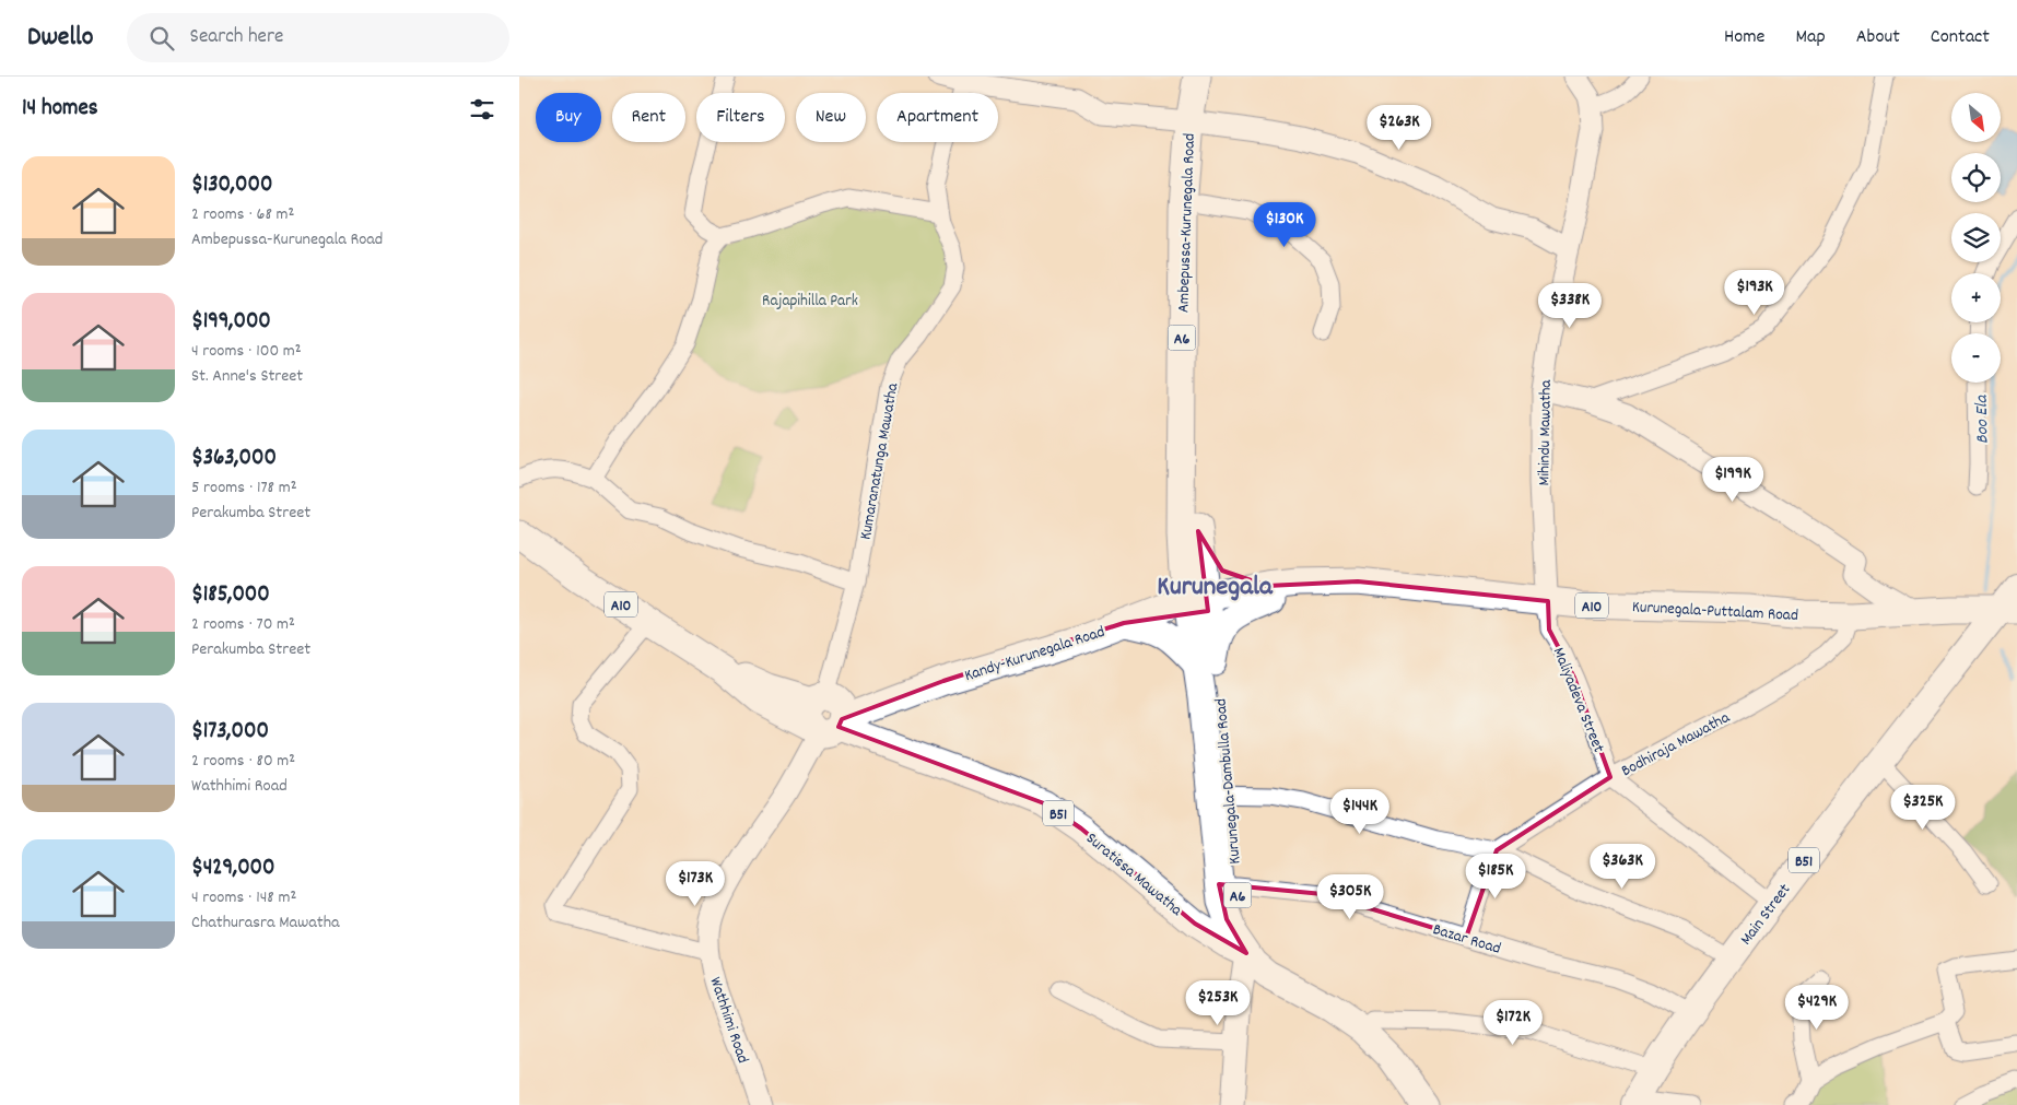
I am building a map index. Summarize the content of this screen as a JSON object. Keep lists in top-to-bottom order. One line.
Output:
{"streets":{"highway":["Ambepussa-Kurunegala Road","A6","A10","Kurunegala-Puttalam Road","Kandy-Kurunegala Road","Kurunegala-Dambulla Road"],"main road":["B51","Suratissa Mawatha","Main Street"],"street":["Mihindu Mawatha","Kumaranatunga Mawatha","Maliyadeva Street","Bodhiraja Mawatha","Bazar Road","Wathhimi Road"]},"crossings":[["Ambepussa-Kurunegala Road","Kurunegala-Puttalam Road"],["Ambepussa-Kurunegala Road","Kandy-Kurunegala Road"],["Ambepussa-Kurunegala Road","Kurunegala-Dambulla Road"],["Mihindu Mawatha","Kurunegala-Puttalam Road"],["Mihindu Mawatha","Maliyadeva Street"],["Kumaranatunga Mawatha","A10"],["Kumaranatunga Mawatha","Kandy-Kurunegala Road"],["Kumaranatunga Mawatha","Suratissa Mawatha"],["Kumaranatunga Mawatha","Wathhimi Road"],["A10","Kandy-Kurunegala Road"],["A10","Suratissa Mawatha"],["A10","Wathhimi Road"],["Kurunegala-Puttalam Road","Kandy-Kurunegala Road"],["Kurunegala-Puttalam Road","Maliyadeva Street"],["Kurunegala-Puttalam Road","Bodhiraja Mawatha"],["Kurunegala-Puttalam Road","Kurunegala-Dambulla Road"],["Kurunegala-Puttalam Road","Main Street"],["Kandy-Kurunegala Road","Kurunegala-Dambulla Road"],["Kandy-Kurunegala Road","Suratissa Mawatha"],["Kandy-Kurunegala Road","Wathhimi Road"],["Maliyadeva Street","Bodhiraja Mawatha"],["Kurunegala-Dambulla Road","Suratissa Mawatha"],["Kurunegala-Dambulla Road","Bazar Road"],["Suratissa Mawatha","Wathhimi Road"],["Main Street","Bazar Road"]],"districts":["Kurunegala"],"water":["Boo Ela"],"parks":["Rajapihilla Park"],"north":"bottom right","page":{"header":"Dwello","search":"Search here","nav":["Home","Map","About","Contact"],"heading":"14 homes","map_buttons":["+","−"],"chip":["Buy","Rent","Filters","New","Apartment"],"price":["$263K","$130K","$193K","$338K","$199K","$325K","$144K","$363K","$185K","$173K","$305K","$253K","$429K","$172K"],"list":[{"name":"$130,000","note":"2 rooms · 68 m² · Ambepussa-Kurunegala Road"},{"name":"$199,000","note":"4 rooms · 100 m² · St. Anne's Street"},{"name":"$363,000","note":"5 rooms · 178 m² · Perakumba Street"},{"name":"$185,000","note":"2 rooms · 70 m² · Perakumba Street"},{"name":"$173,000","note":"2 rooms · 80 m² · Wathhimi Road"},{"name":"$429,000","note":"4 rooms · 148 m² · Chathurasra Mawatha"}]}}
